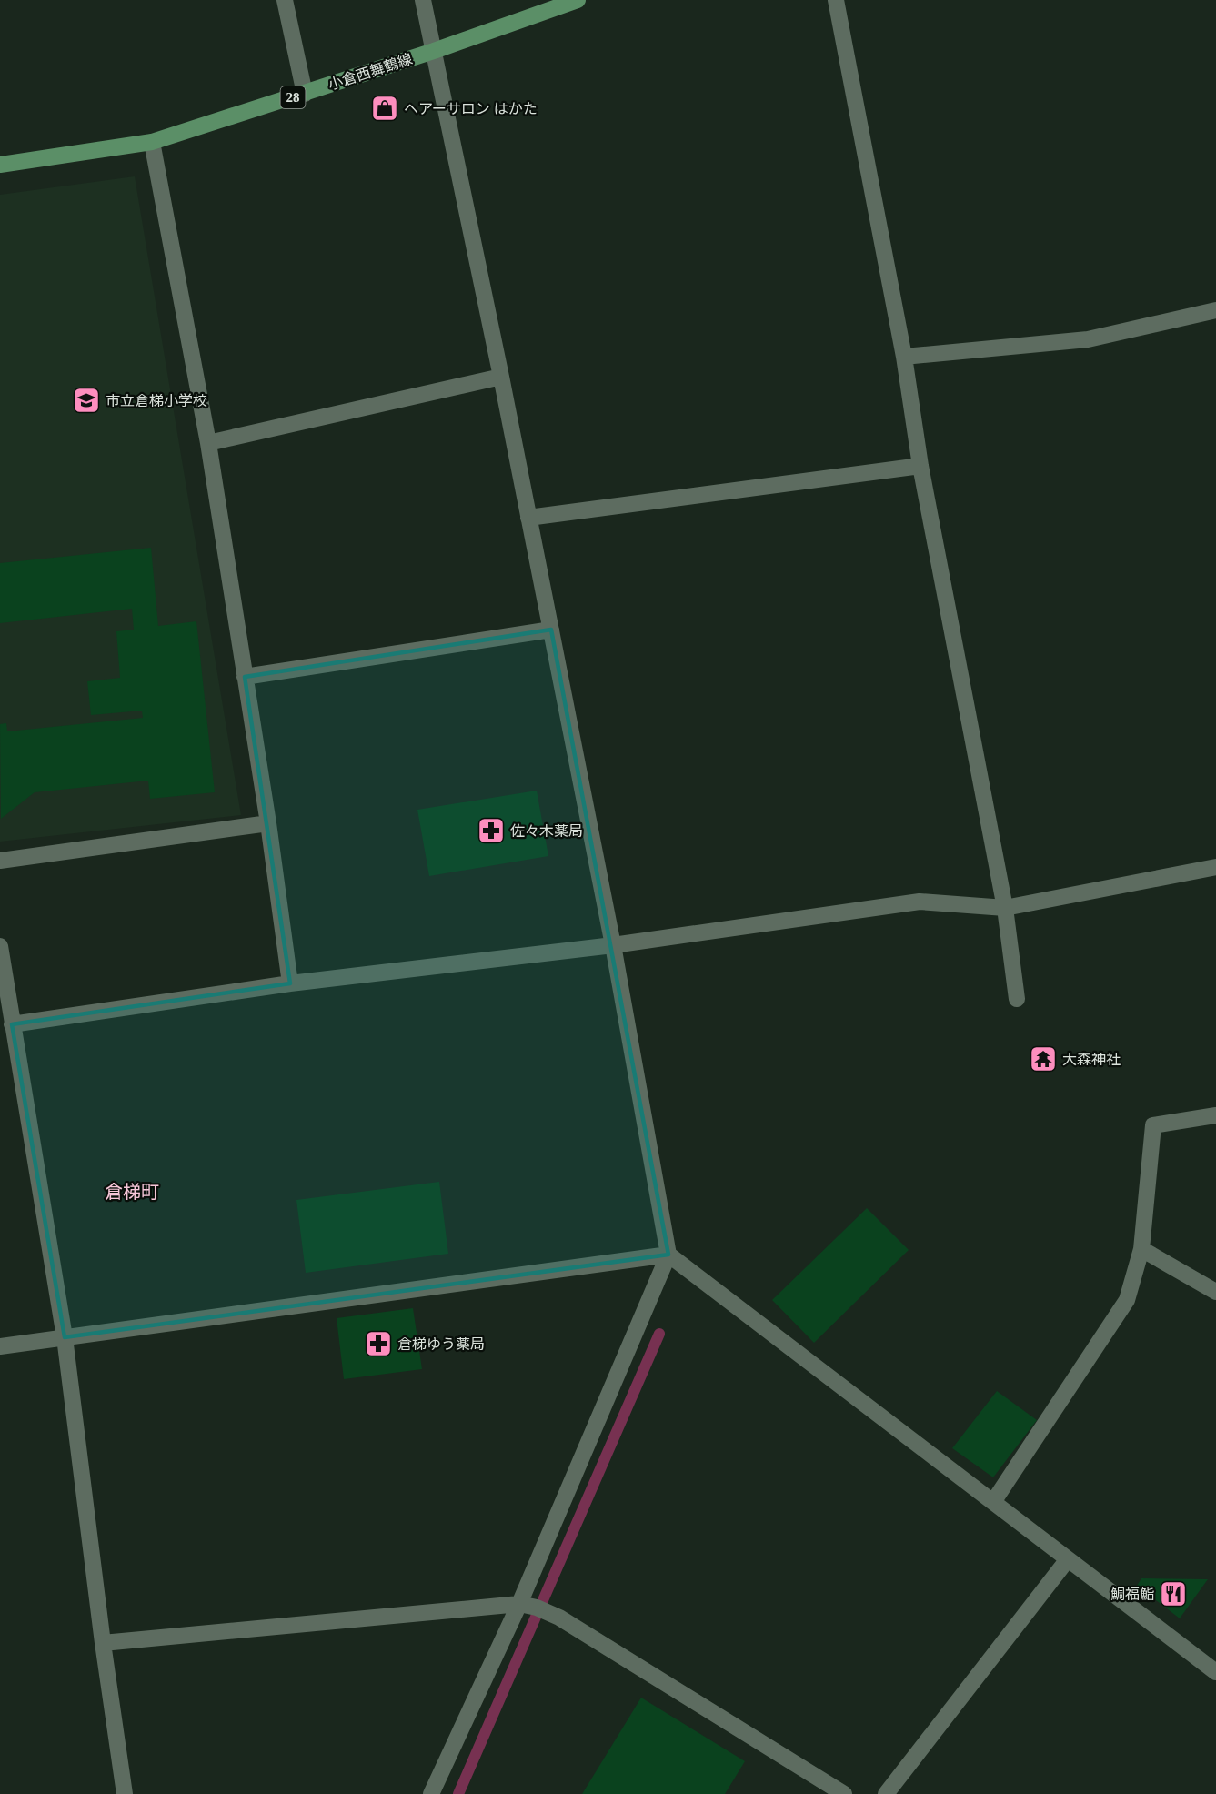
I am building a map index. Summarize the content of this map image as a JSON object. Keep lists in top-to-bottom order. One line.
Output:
{"streets":{"main road":["小倉西舞鶴線","28"]},"districts":["倉梯町"],"places":{"shop":["ヘアーサロン はかた"],"school or university":["市立倉梯小学校"],"pharmacy":["佐々木薬局","倉梯ゆう薬局"],"temple":["大森神社"],"restaurant":["鯛福鮨"]}}
